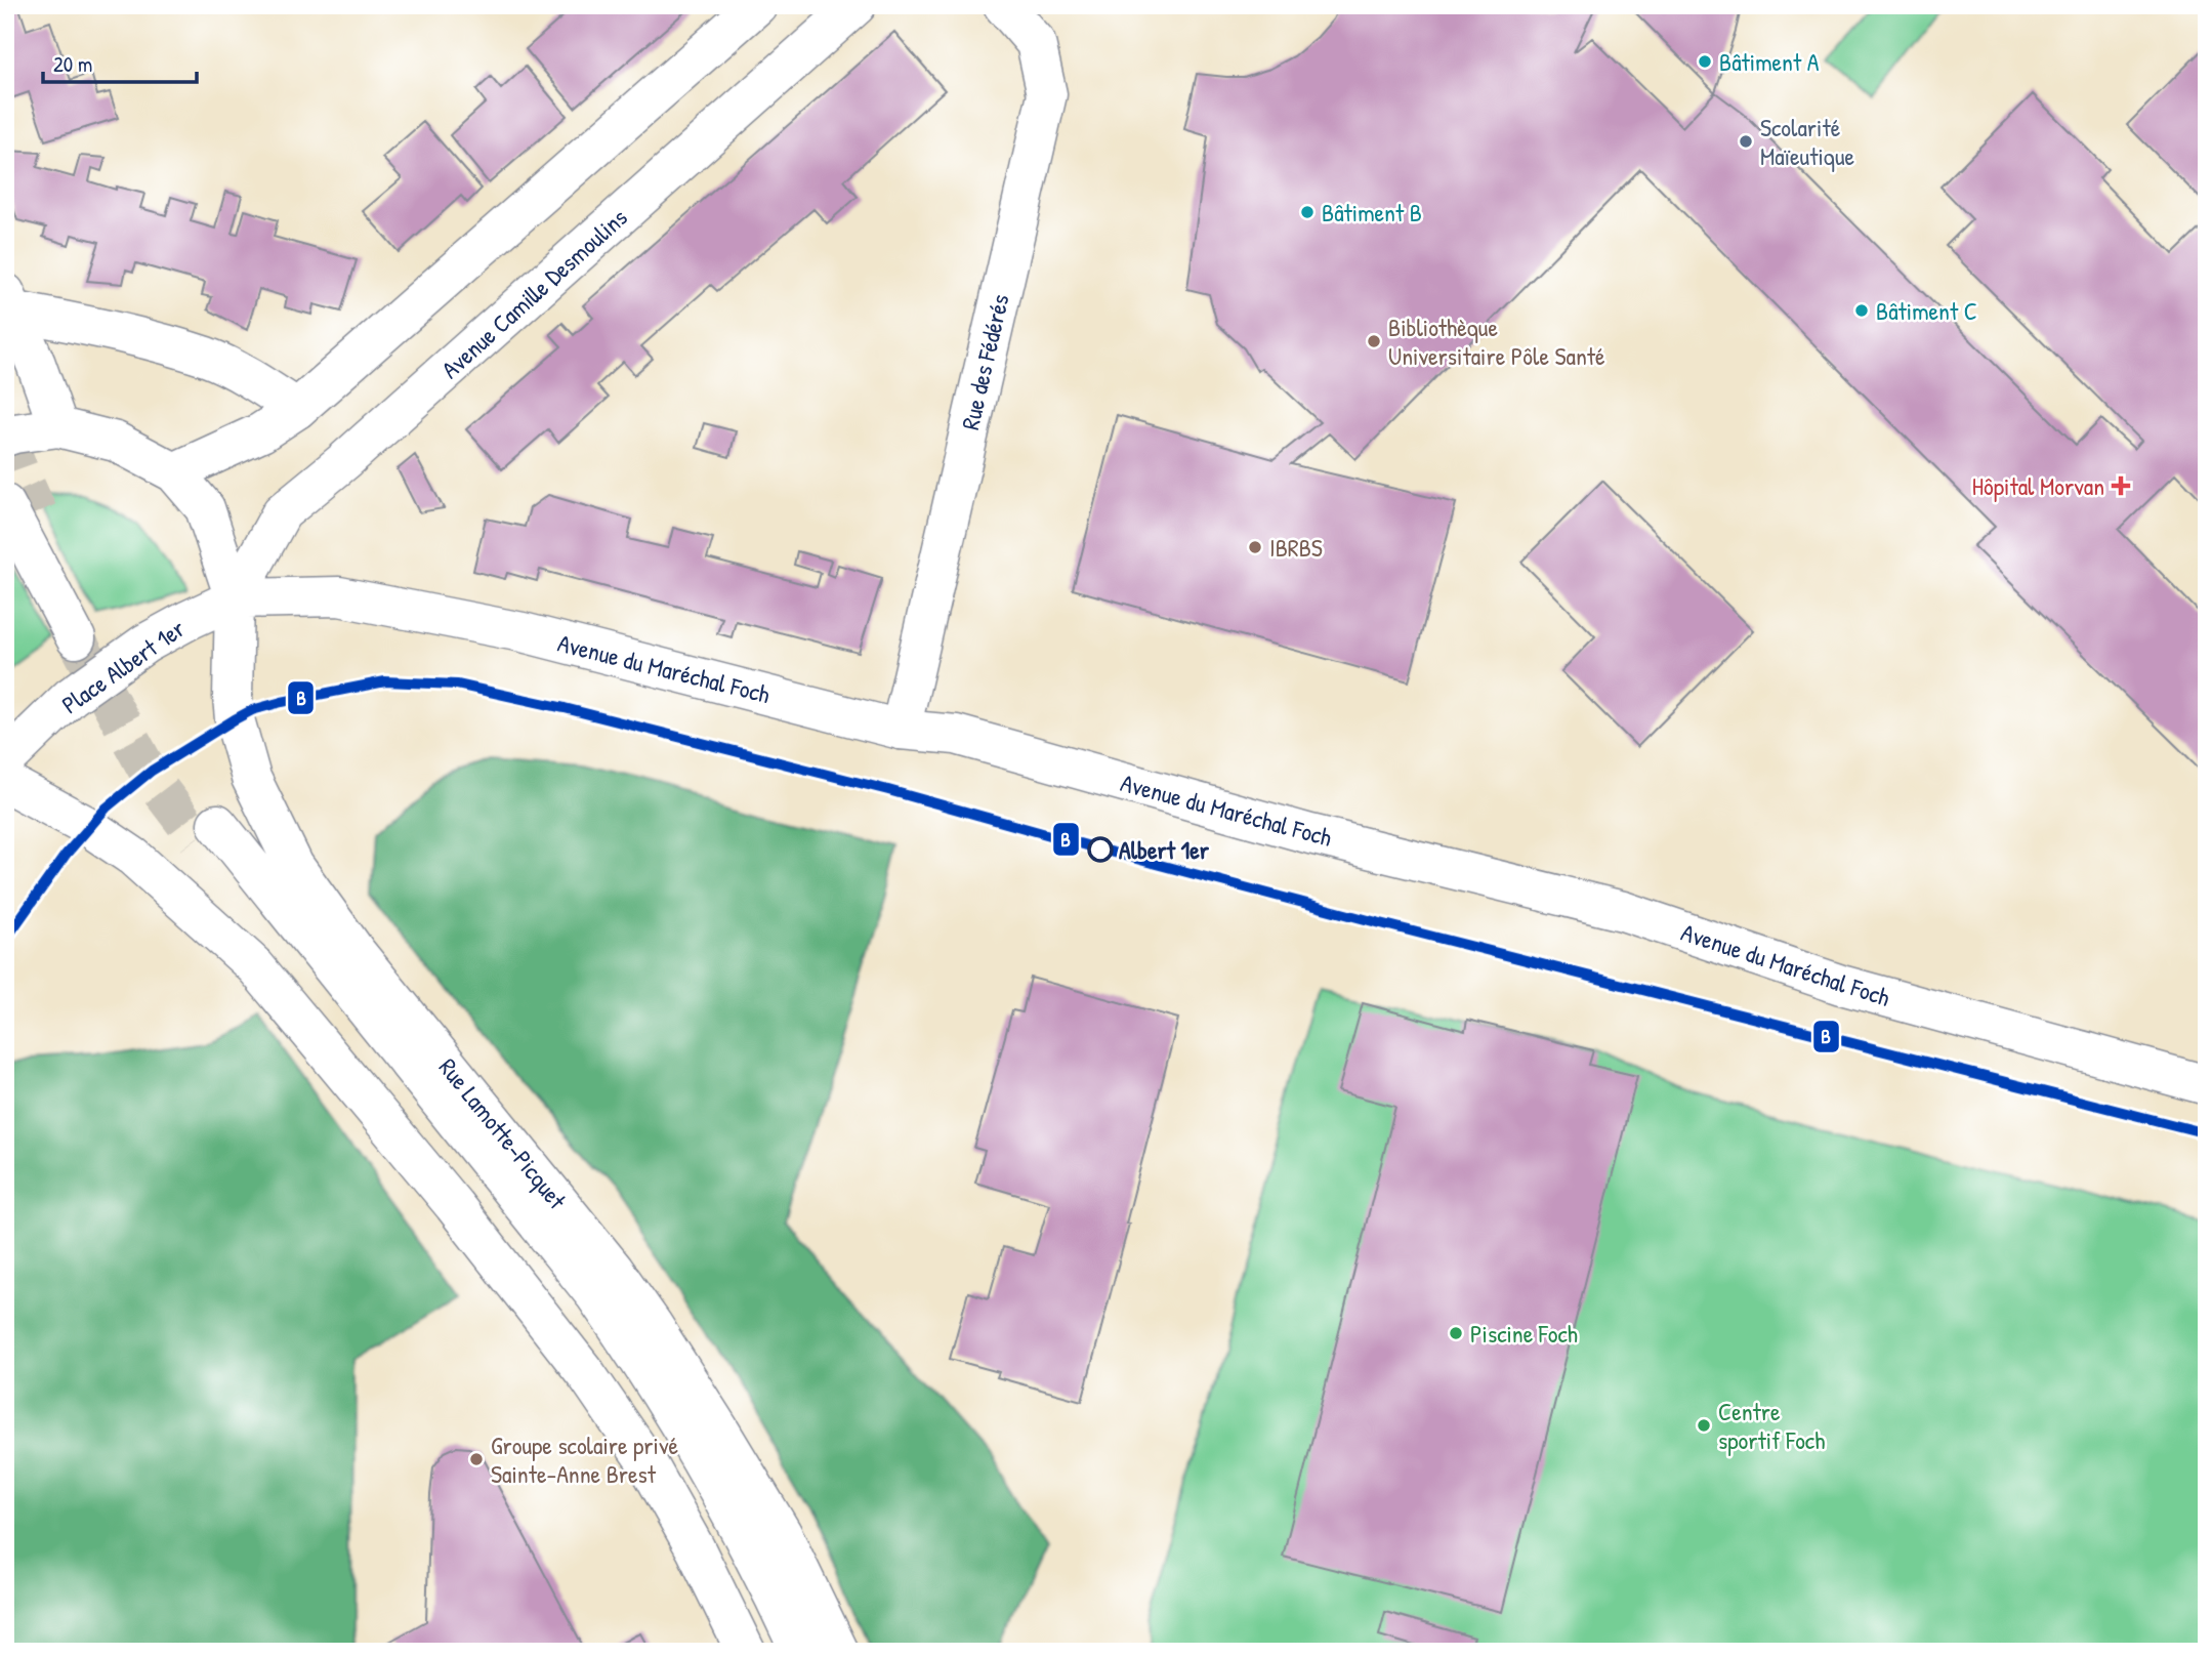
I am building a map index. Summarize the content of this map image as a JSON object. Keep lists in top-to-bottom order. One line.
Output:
{"streets":{"main road":["Avenue Camille Desmoulins","Rue des Fédérés","Place Albert 1er","Avenue du Maréchal Foch","Rue Lamotte-Picquet"]},"crossings":[["Avenue Camille Desmoulins","Place Albert 1er"],["Avenue Camille Desmoulins","Avenue du Maréchal Foch"],["Avenue Camille Desmoulins","Rue Lamotte-Picquet"],["Rue des Fédérés","Avenue du Maréchal Foch"],["Place Albert 1er","Avenue du Maréchal Foch"],["Place Albert 1er","Rue Lamotte-Picquet"],["Avenue du Maréchal Foch","Rue Lamotte-Picquet"]],"places":{"other":["Bâtiment A","Scolarité Maïeutique","Bâtiment B","Bâtiment C","Bibliothèque Universitaire Pôle Santé","IBRBS","Albert 1er","Piscine Foch","Centre sportif Foch","Groupe scolaire privé Sainte-Anne Brest"],"health":["Hôpital Morvan"]},"lines":["tram line B"],"scale_bar":"20 m"}
